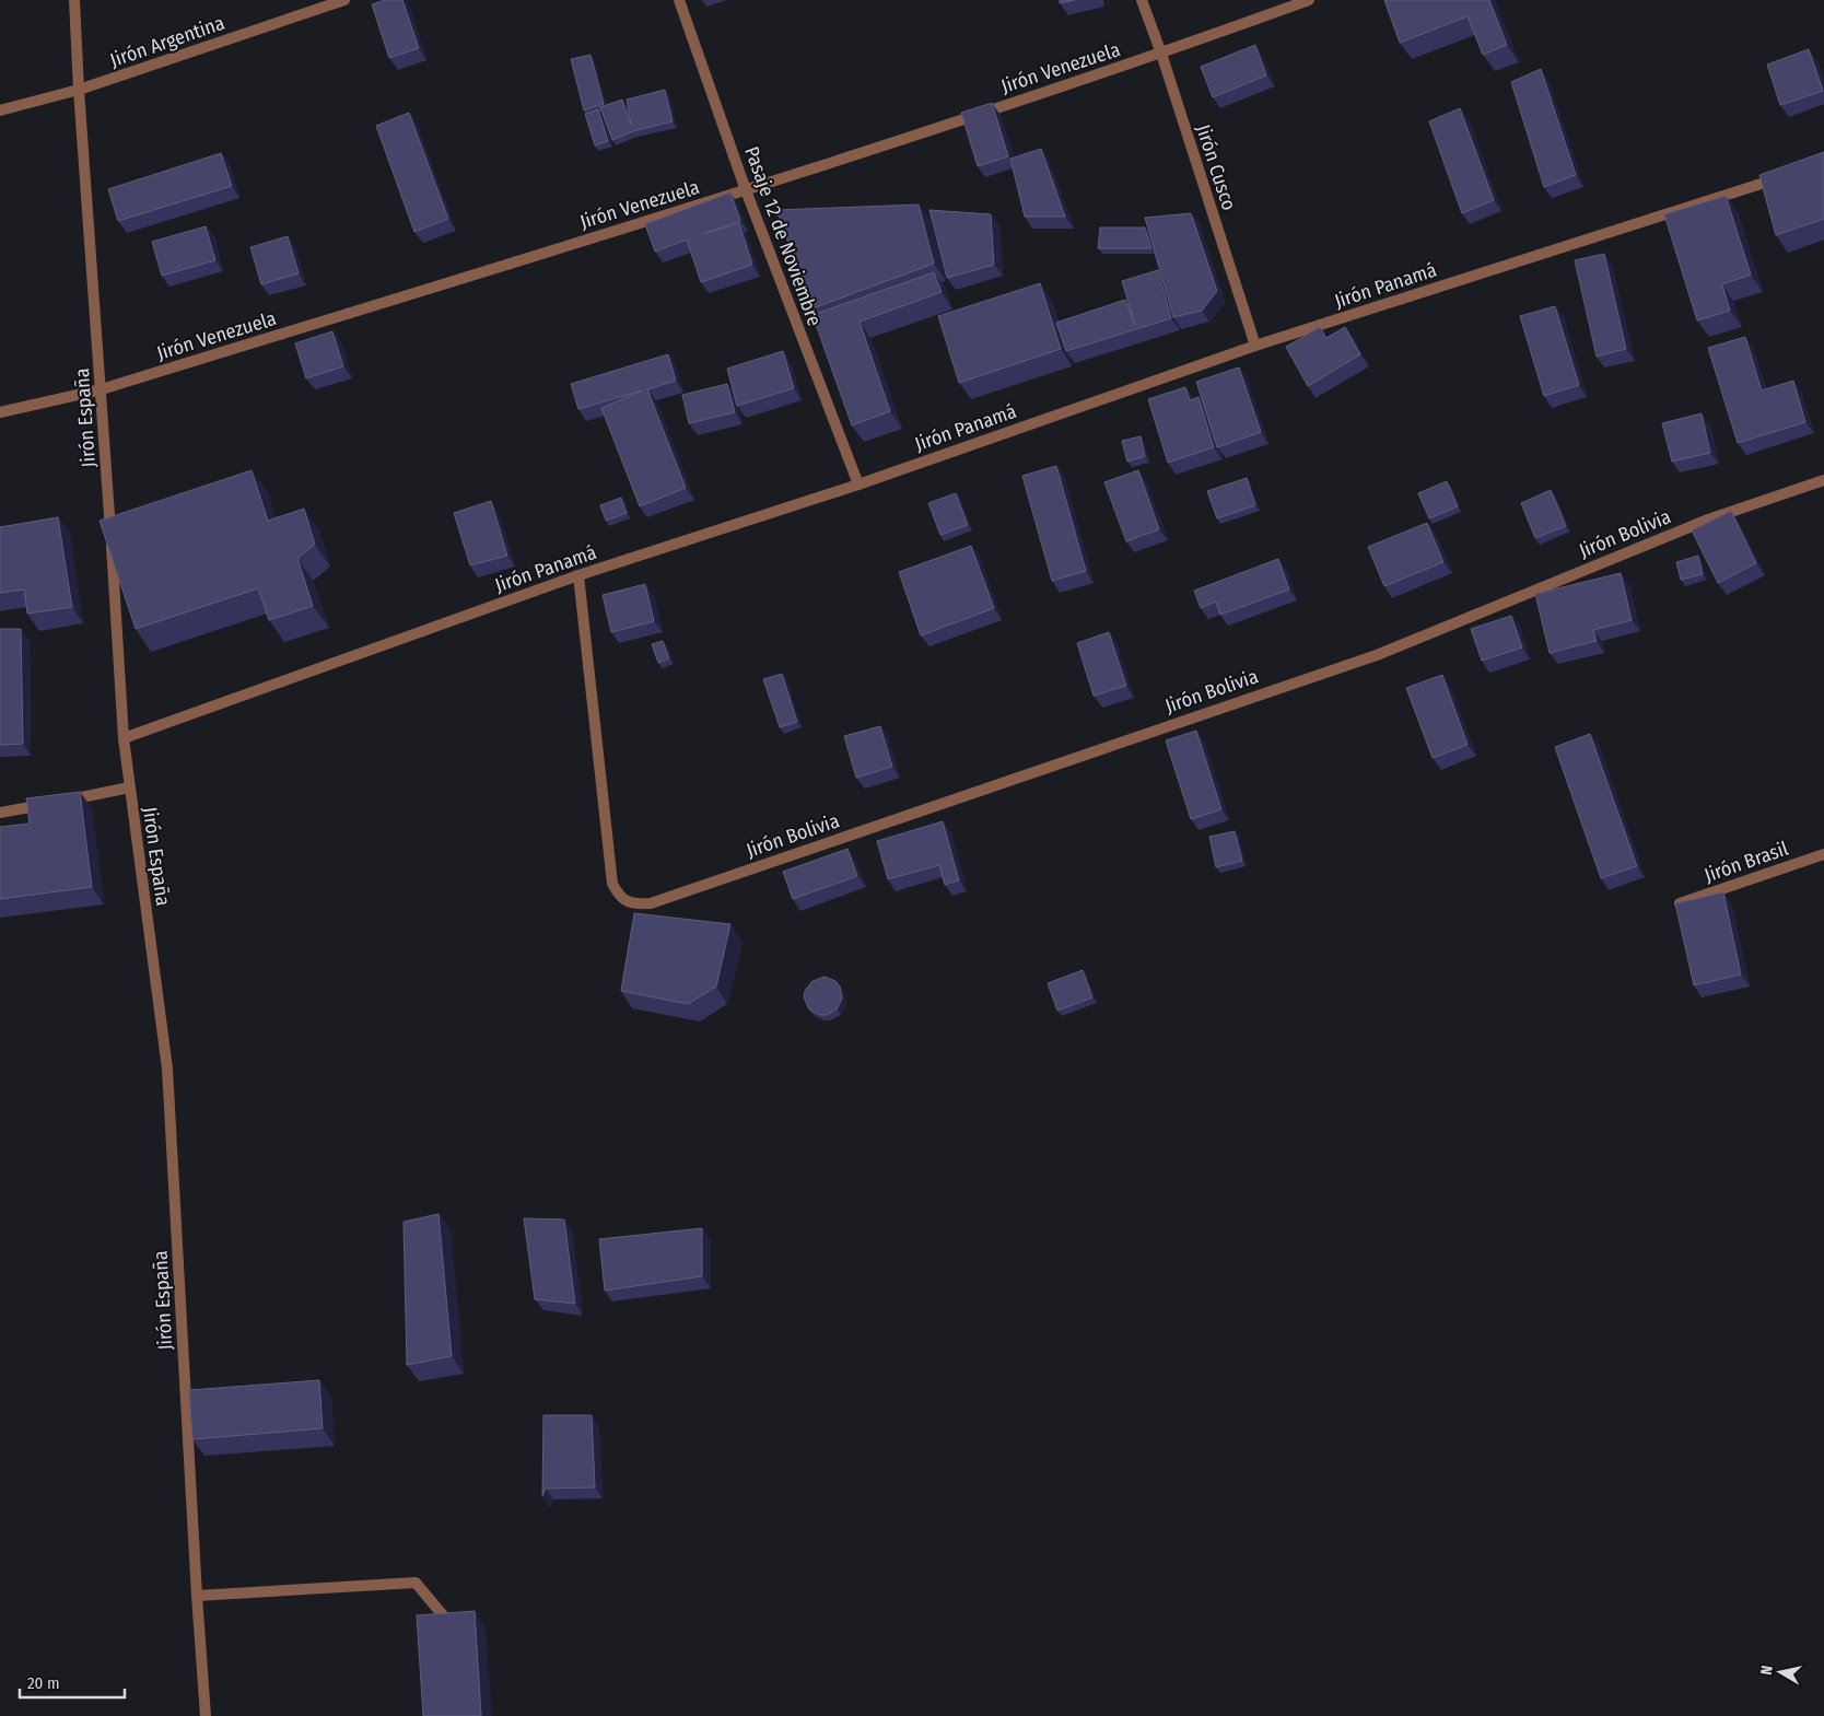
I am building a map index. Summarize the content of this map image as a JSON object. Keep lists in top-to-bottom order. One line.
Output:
{"streets":{"street":["Jirón Argentina","Jirón Venezuela","Jirón Cusco","Pasaje 12 de Noviembre","Jirón Panamá","Jirón España","Jirón Bolivia","Jirón Brasil"]},"crossings":[["Jirón Argentina","Jirón España"],["Jirón Venezuela","Jirón Cusco"],["Jirón Venezuela","Pasaje 12 de Noviembre"],["Jirón Venezuela","Jirón España"],["Jirón Cusco","Jirón Panamá"],["Pasaje 12 de Noviembre","Jirón Panamá"],["Jirón Panamá","Jirón España"],["Jirón Panamá","Jirón Bolivia"]],"scale_bar":"20 m","north":"left"}
